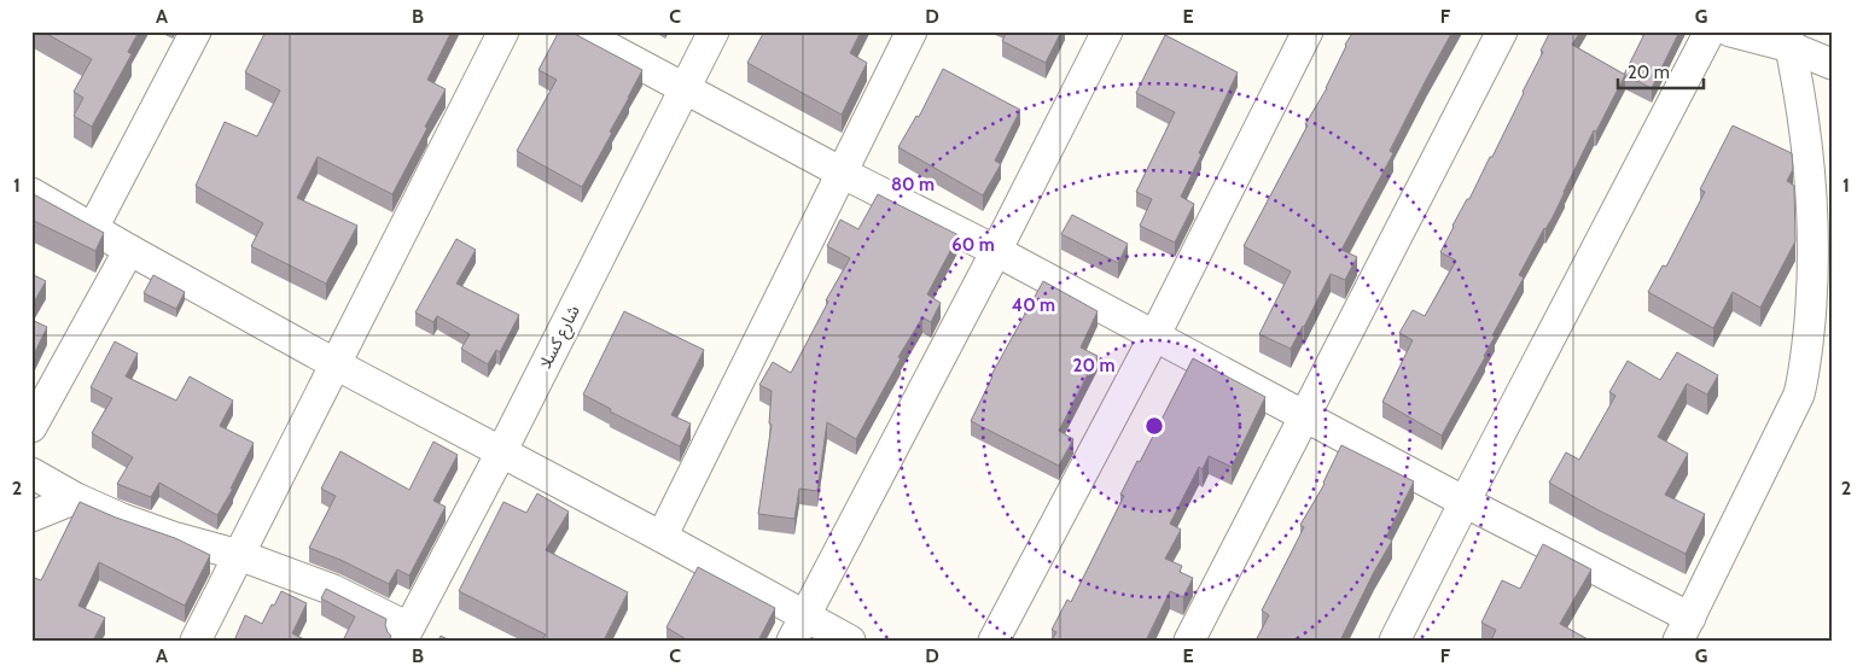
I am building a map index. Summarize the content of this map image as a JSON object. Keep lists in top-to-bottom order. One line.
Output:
{"streets":{"street":["شارع كسلا"]},"scale_bar":"20 m","grid":{"columns":["A","B","C","D","E","F","G"],"rows":["1","2"]},"rings":["80 m","60 m","40 m","20 m"]}
